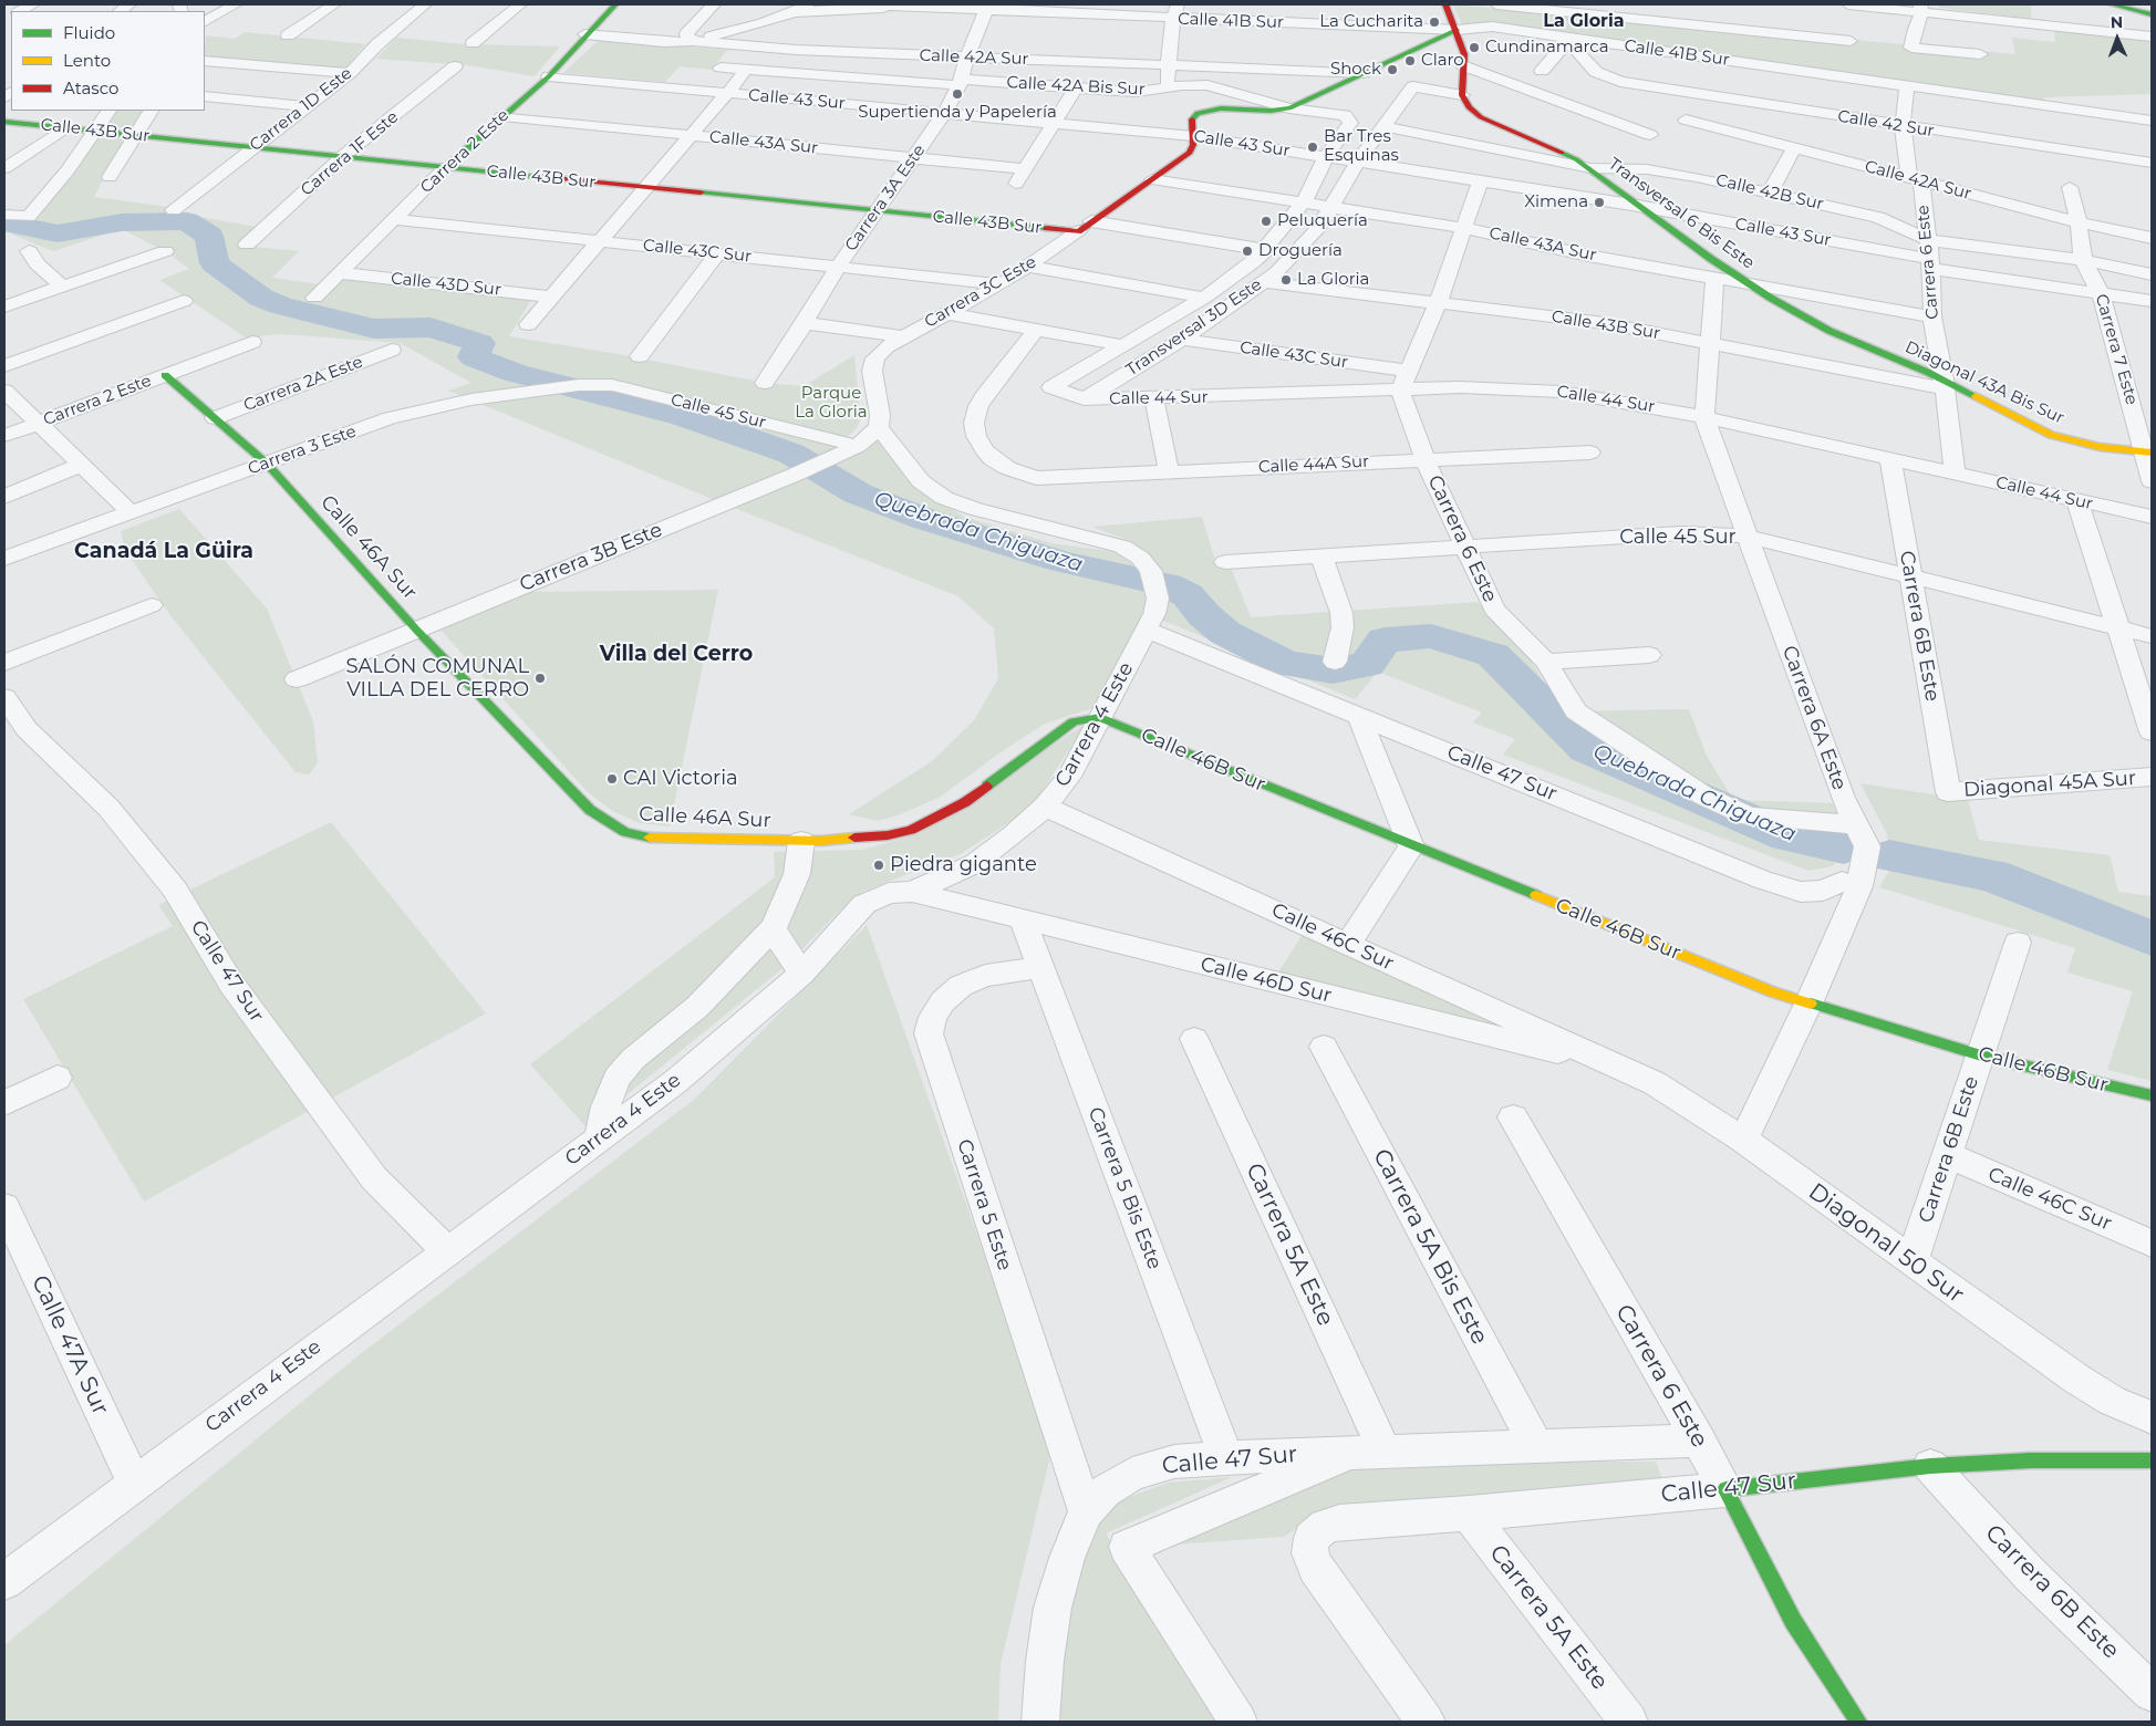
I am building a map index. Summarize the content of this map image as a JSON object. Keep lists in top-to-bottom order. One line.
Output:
{"streets":{"street":["Calle 41B Sur","Calle 42A Sur","Calle 42A Bis Sur","Calle 43 Sur","Carrera 1D Este","Calle 42 Sur","Calle 43B Sur","Calle 43A Sur","Carrera 2 Este","Carrera 1F Este","Calle 42B Sur","Carrera 3A Este","Transversal 6 Bis Este","Calle 43C Sur","Carrera 6 Este","Calle 43D Sur","Carrera 3C Este","Transversal 3D Este","Carrera 7 Este","Diagonal 43A Bis Sur","Carrera 2A Este","Calle 44 Sur","Calle 45 Sur","Carrera 3 Este","Calle 44A Sur","Calle 46A Sur","Carrera 3B Este","Carrera 6B Este","Carrera 6A Este","Carrera 4 Este","Calle 46B Sur","Calle 47 Sur","Diagonal 45A Sur","Calle 46C Sur","Calle 46D Sur","Carrera 5 Bis Este","Carrera 5 Este","Diagonal 50 Sur","Carrera 5A Este","Carrera 5A Bis Este","Calle 47A Sur"]},"crossings":[["Calle 41B Sur","Calle 42 Sur"],["Calle 41B Sur","Carrera 3A Este"],["Calle 42A Sur","Carrera 2 Este"],["Calle 42A Sur","Carrera 3A Este"],["Calle 42A Sur","Carrera 6 Este"],["Calle 42A Sur","Carrera 7 Este"],["Calle 42A Bis Sur","Carrera 3A Este"],["Calle 42A Bis Sur","Carrera 3C Este"],["Calle 42A Bis Sur","Transversal 3D Este"],["Calle 43 Sur","Carrera 2 Este"],["Calle 43 Sur","Calle 42B Sur"],["Calle 43 Sur","Carrera 3A Este"],["Calle 43 Sur","Transversal 6 Bis Este"],["Calle 43 Sur","Carrera 6 Este"],["Calle 43 Sur","Carrera 3C Este"],["Calle 43 Sur","Transversal 3D Este"],["Calle 43 Sur","Carrera 7 Este"],["Carrera 1D Este","Calle 43B Sur"],["Calle 43B Sur","Carrera 2 Este"],["Calle 43B Sur","Carrera 1F Este"],["Calle 43B Sur","Carrera 3A Este"],["Calle 43B Sur","Carrera 6 Este"],["Calle 43B Sur","Carrera 3C Este"],["Calle 43B Sur","Transversal 3D Este"],["Calle 43B Sur","Diagonal 43A Bis Sur"],["Calle 43B Sur","Carrera 6A Este"],["Calle 43A Sur","Carrera 2 Este"],["Calle 43A Sur","Carrera 3A Este"],["Calle 43A Sur","Transversal 6 Bis Este"],["Calle 43A Sur","Carrera 6 Este"],["Calle 43A Sur","Carrera 3C Este"],["Calle 43A Sur","Transversal 3D Este"],["Calle 43A Sur","Diagonal 43A Bis Sur"],["Calle 43A Sur","Carrera 6A Este"],["Carrera 2 Este","Calle 43C Sur"],["Carrera 2 Este","Calle 43D Sur"],["Carrera 2 Este","Calle 46A Sur"],["Calle 42B Sur","Transversal 6 Bis Este"],["Calle 42B Sur","Carrera 6 Este"],["Calle 42B Sur","Transversal 3D Este"],["Calle 42B Sur","Carrera 7 Este"],["Carrera 3A Este","Calle 43C Sur"],["Transversal 6 Bis Este","Transversal 3D Este"],["Transversal 6 Bis Este","Diagonal 43A Bis Sur"],["Calle 43C Sur","Carrera 6 Este"],["Calle 43C Sur","Carrera 3C Este"],["Calle 43C Sur","Transversal 3D Este"],["Calle 43C Sur","Calle 44 Sur"],["Carrera 6 Este","Diagonal 43A Bis Sur"],["Carrera 6 Este","Calle 44 Sur"],["Carrera 6 Este","Calle 45 Sur"],["Carrera 6 Este","Calle 44A Sur"],["Carrera 6 Este","Carrera 6A Este"],["Carrera 6 Este","Calle 47 Sur"],["Carrera 3C Este","Carrera 3B Este"],["Carrera 3C Este","Carrera 4 Este"],["Transversal 3D Este","Calle 44 Sur"],["Carrera 7 Este","Diagonal 43A Bis Sur"],["Carrera 2A Este","Calle 46A Sur"],["Calle 44 Sur","Carrera 6B Este"],["Calle 44 Sur","Carrera 6A Este"],["Calle 45 Sur","Carrera 3 Este"],["Calle 45 Sur","Carrera 3B Este"],["Calle 45 Sur","Carrera 6B Este"],["Calle 45 Sur","Carrera 6A Este"],["Carrera 3 Este","Calle 46A Sur"],["Calle 46A Sur","Carrera 3B Este"],["Calle 46A Sur","Carrera 4 Este"],["Calle 46A Sur","Calle 46B Sur"],["Carrera 3B Este","Carrera 4 Este"],["Carrera 6B Este","Calle 46B Sur"],["Carrera 6B Este","Calle 47 Sur"],["Carrera 6B Este","Diagonal 45A Sur"],["Carrera 6B Este","Calle 46C Sur"],["Carrera 6B Este","Diagonal 50 Sur"],["Carrera 6A Este","Calle 46B Sur"],["Carrera 6A Este","Calle 47 Sur"],["Carrera 6A Este","Diagonal 50 Sur"],["Carrera 4 Este","Calle 46B Sur"],["Carrera 4 Este","Calle 47 Sur"],["Carrera 4 Este","Calle 46C Sur"],["Carrera 4 Este","Calle 46D Sur"],["Carrera 4 Este","Calle 47A Sur"],["Calle 47 Sur","Carrera 5 Bis Este"],["Calle 47 Sur","Carrera 5 Este"],["Calle 47 Sur","Carrera 5A Este"],["Calle 47 Sur","Carrera 5A Bis Este"],["Calle 46C Sur","Calle 46D Sur"],["Calle 46C Sur","Diagonal 50 Sur"],["Calle 46D Sur","Carrera 5 Bis Este"],["Calle 46D Sur","Diagonal 50 Sur"],["Carrera 5 Bis Este","Carrera 5 Este"]],"districts":["La Gloria","Canadá La Güira","Villa del Cerro"],"water":["Quebrada Chiguaza"],"parks":["Parque La Gloria"],"places":["La Cucharita","Cundinamarca","Claro","Shock","Supertienda y Papelería","Bar Tres Esquinas","Ximena","Peluquería","Droguería","La Gloria","SALÓN COMUNAL VILLA DEL CERRO","CAI Victoria","Piedra gigante"],"legend":["Fluido","Lento","Atasco"],"north":"top"}
